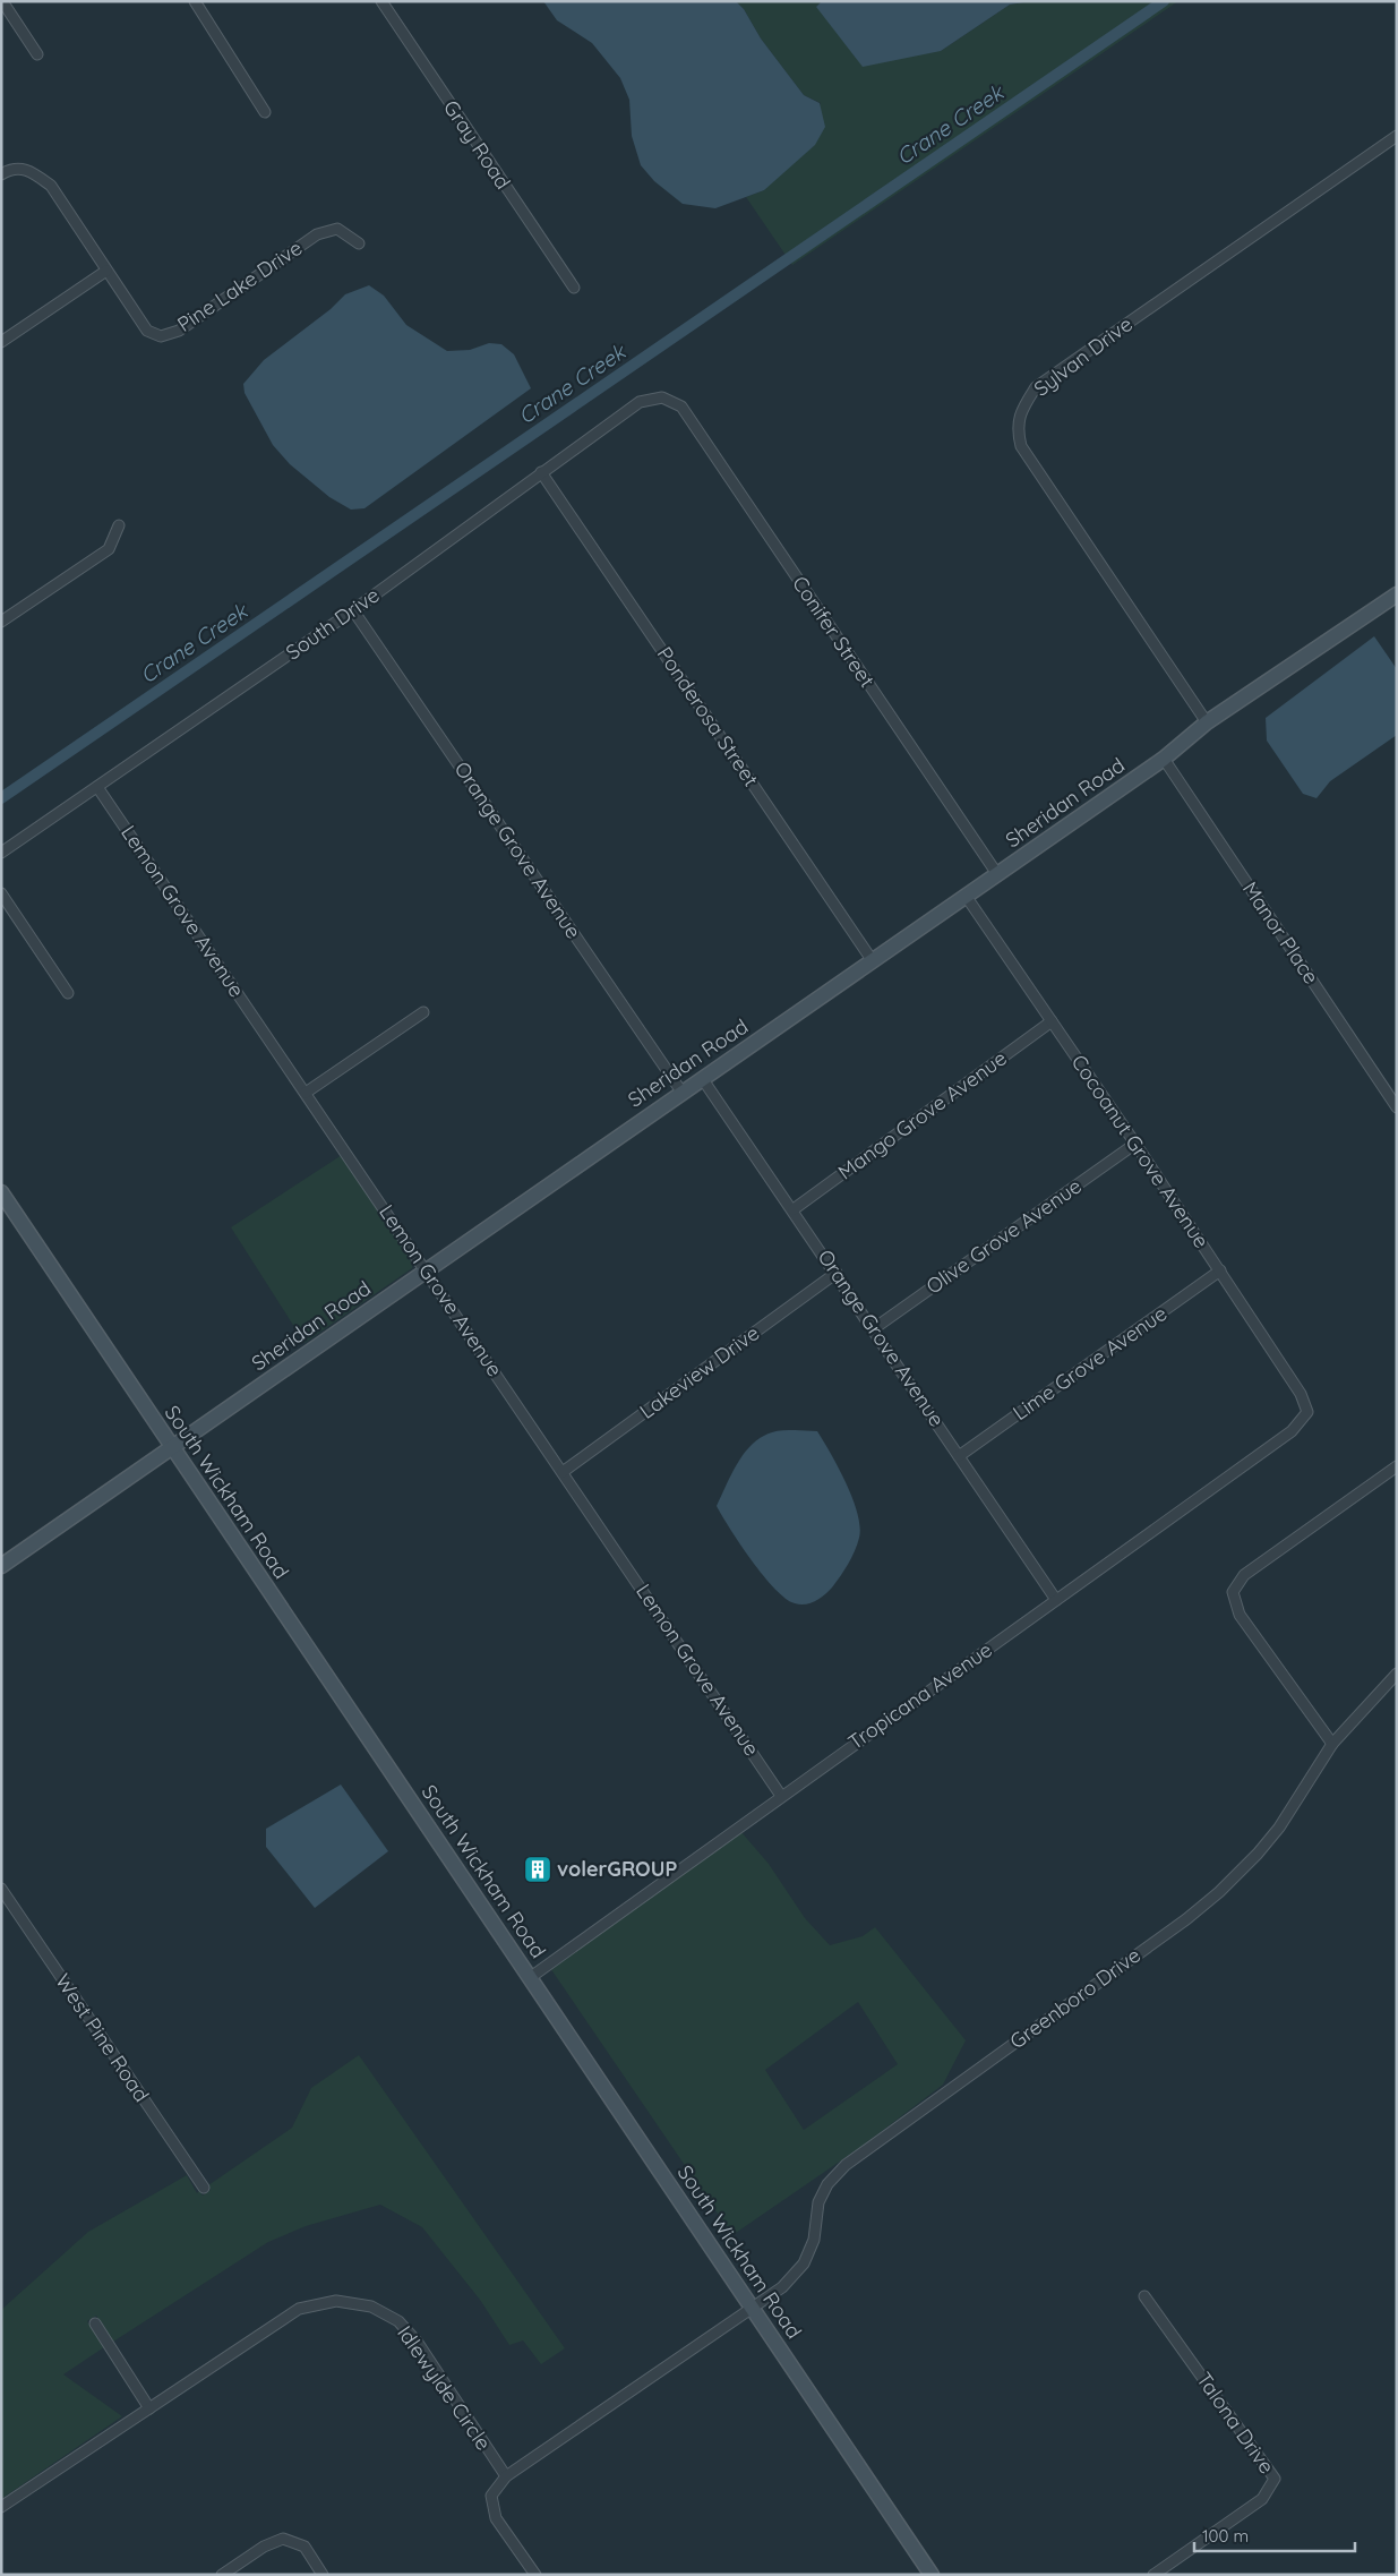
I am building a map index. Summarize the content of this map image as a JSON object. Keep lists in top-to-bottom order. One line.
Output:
{"streets":{"street":["Gray Road","Pine Lake Drive","Sylvan Drive","South Drive","Conifer Street","Ponderosa Street","Sheridan Road","Orange Grove Avenue","Lemon Grove Avenue","Manor Place","Mango Grove Avenue","Cocoanut Grove Avenue","Olive Grove Avenue","Lime Grove Avenue","Lakeview Drive","South Wickham Road","Tropicana Avenue","Greenboro Drive","West Pine Road","Idlewylde Circle","Talona Drive"]},"crossings":[["Sylvan Drive","Sheridan Road"],["South Drive","Conifer Street"],["South Drive","Ponderosa Street"],["South Drive","Orange Grove Avenue"],["South Drive","Lemon Grove Avenue"],["Conifer Street","Sheridan Road"],["Ponderosa Street","Sheridan Road"],["Sheridan Road","Orange Grove Avenue"],["Sheridan Road","Lemon Grove Avenue"],["Sheridan Road","Manor Place"],["Sheridan Road","Cocoanut Grove Avenue"],["Sheridan Road","South Wickham Road"],["Orange Grove Avenue","Mango Grove Avenue"],["Orange Grove Avenue","Olive Grove Avenue"],["Orange Grove Avenue","Lime Grove Avenue"],["Orange Grove Avenue","Lakeview Drive"],["Orange Grove Avenue","Tropicana Avenue"],["Lemon Grove Avenue","Lakeview Drive"],["Lemon Grove Avenue","Tropicana Avenue"],["Mango Grove Avenue","Cocoanut Grove Avenue"],["Cocoanut Grove Avenue","Olive Grove Avenue"],["Cocoanut Grove Avenue","Lime Grove Avenue"],["Cocoanut Grove Avenue","Tropicana Avenue"],["South Wickham Road","Tropicana Avenue"],["South Wickham Road","Greenboro Drive"]],"water":["Crane Creek"],"places":{"building":["volerGROUP"]},"scale_bar":"100 m"}
